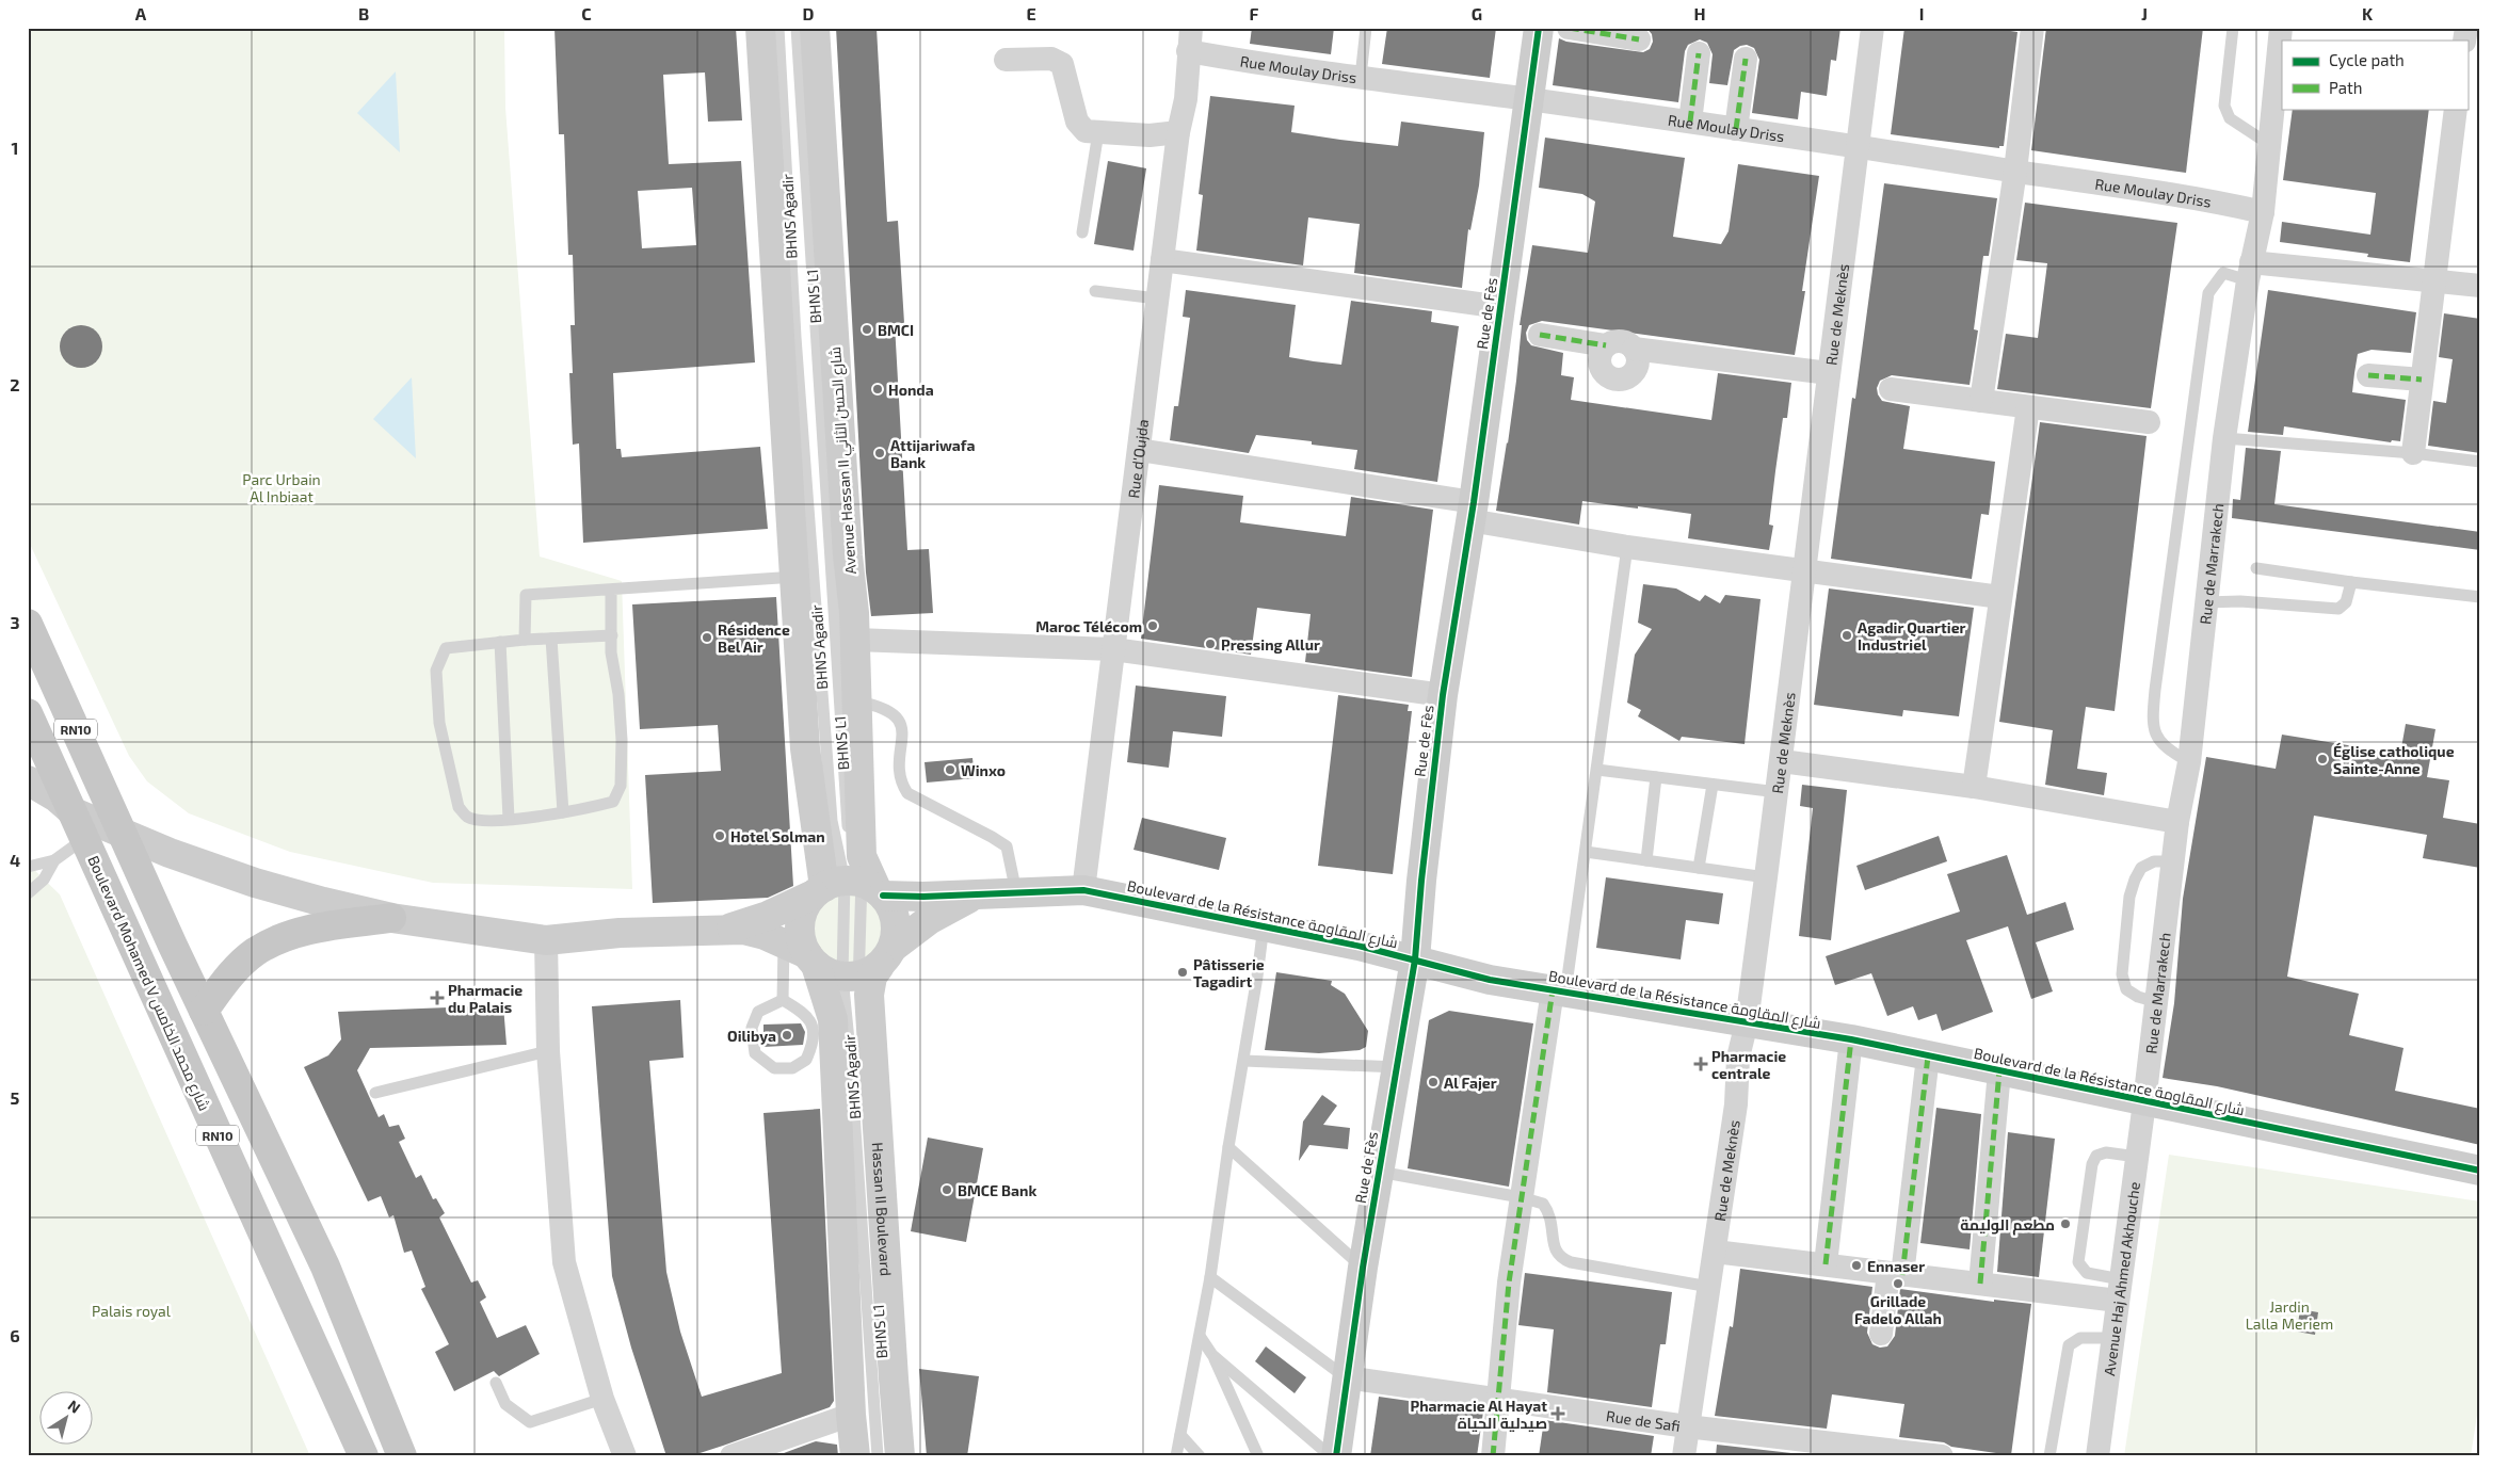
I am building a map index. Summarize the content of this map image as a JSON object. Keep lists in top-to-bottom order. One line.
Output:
{"streets":{"main road":["RN10","Boulevard Mohamed V شارع محمد الخامس"],"street":["Rue Moulay Driss","Rue de Fès","Rue de Meknès","Rue d'Oujda","Avenue Hassan II شارع الحسن الثاني","Rue de Marrakech","Boulevard de la Résistance شارع المقاومة","Hassan II Boulevard","Avenue Haj Ahmed Akhouche","Rue de Safi"],"lane":["BHNS Agadir","BHNS L1"]},"crossings":[["Rue Moulay Driss","Rue de Fès"],["Rue Moulay Driss","Rue de Meknès"],["Rue Moulay Driss","Rue d'Oujda"],["Rue Moulay Driss","Rue de Marrakech"],["BHNS Agadir","BHNS L1"],["BHNS Agadir","Avenue Hassan II شارع الحسن الثاني"],["BHNS Agadir","Boulevard de la Résistance شارع المقاومة"],["BHNS Agadir","Hassan II Boulevard"],["BHNS L1","Avenue Hassan II شارع الحسن الثاني"],["BHNS L1","Boulevard de la Résistance شارع المقاومة"],["BHNS L1","Hassan II Boulevard"],["Rue de Fès","Boulevard de la Résistance شارع المقاومة"],["Rue de Fès","Rue de Safi"],["Rue de Meknès","Boulevard de la Résistance شارع المقاومة"],["Rue de Meknès","Rue de Safi"],["Rue d'Oujda","Boulevard de la Résistance شارع المقاومة"],["Avenue Hassan II شارع الحسن الثاني","Boulevard de la Résistance شارع المقاومة"],["Avenue Hassan II شارع الحسن الثاني","Hassan II Boulevard"],["Rue de Marrakech","Boulevard de la Résistance شارع المقاومة"],["Rue de Marrakech","Avenue Haj Ahmed Akhouche"],["RN10","Boulevard de la Résistance شارع المقاومة"],["Boulevard de la Résistance شارع المقاومة","Boulevard Mohamed V شارع محمد الخامس"],["Boulevard de la Résistance شارع المقاومة","Hassan II Boulevard"],["Boulevard de la Résistance شارع المقاومة","Avenue Haj Ahmed Akhouche"]],"parks":["Parc Urbain Al Inbiaat","Jardin Lalla Meriem","Palais royal"],"places":{"other":["BMCI","Honda","Attijariwafa Bank","Maroc Télécom","Agadir Quartier Industriel","Résidence Bel Air","Pressing Allur","Église catholique Sainte-Anne","Winxo","Hotel Solman","Pâtisserie Tagadirt","Oilibya","Al Fajer","BMCE Bank","مطعم الوليمة","Ennaser","Grillade Fadelo Allah"],"health":["Pharmacie du Palais","Pharmacie centrale","Pharmacie Al Hayat صيدلية الحياة"]},"legend":["Cycle path","Path"],"north":"top right","grid":{"columns":["A","B","C","D","E","F","G","H","I","J","K"],"rows":["1","2","3","4","5","6"]}}
